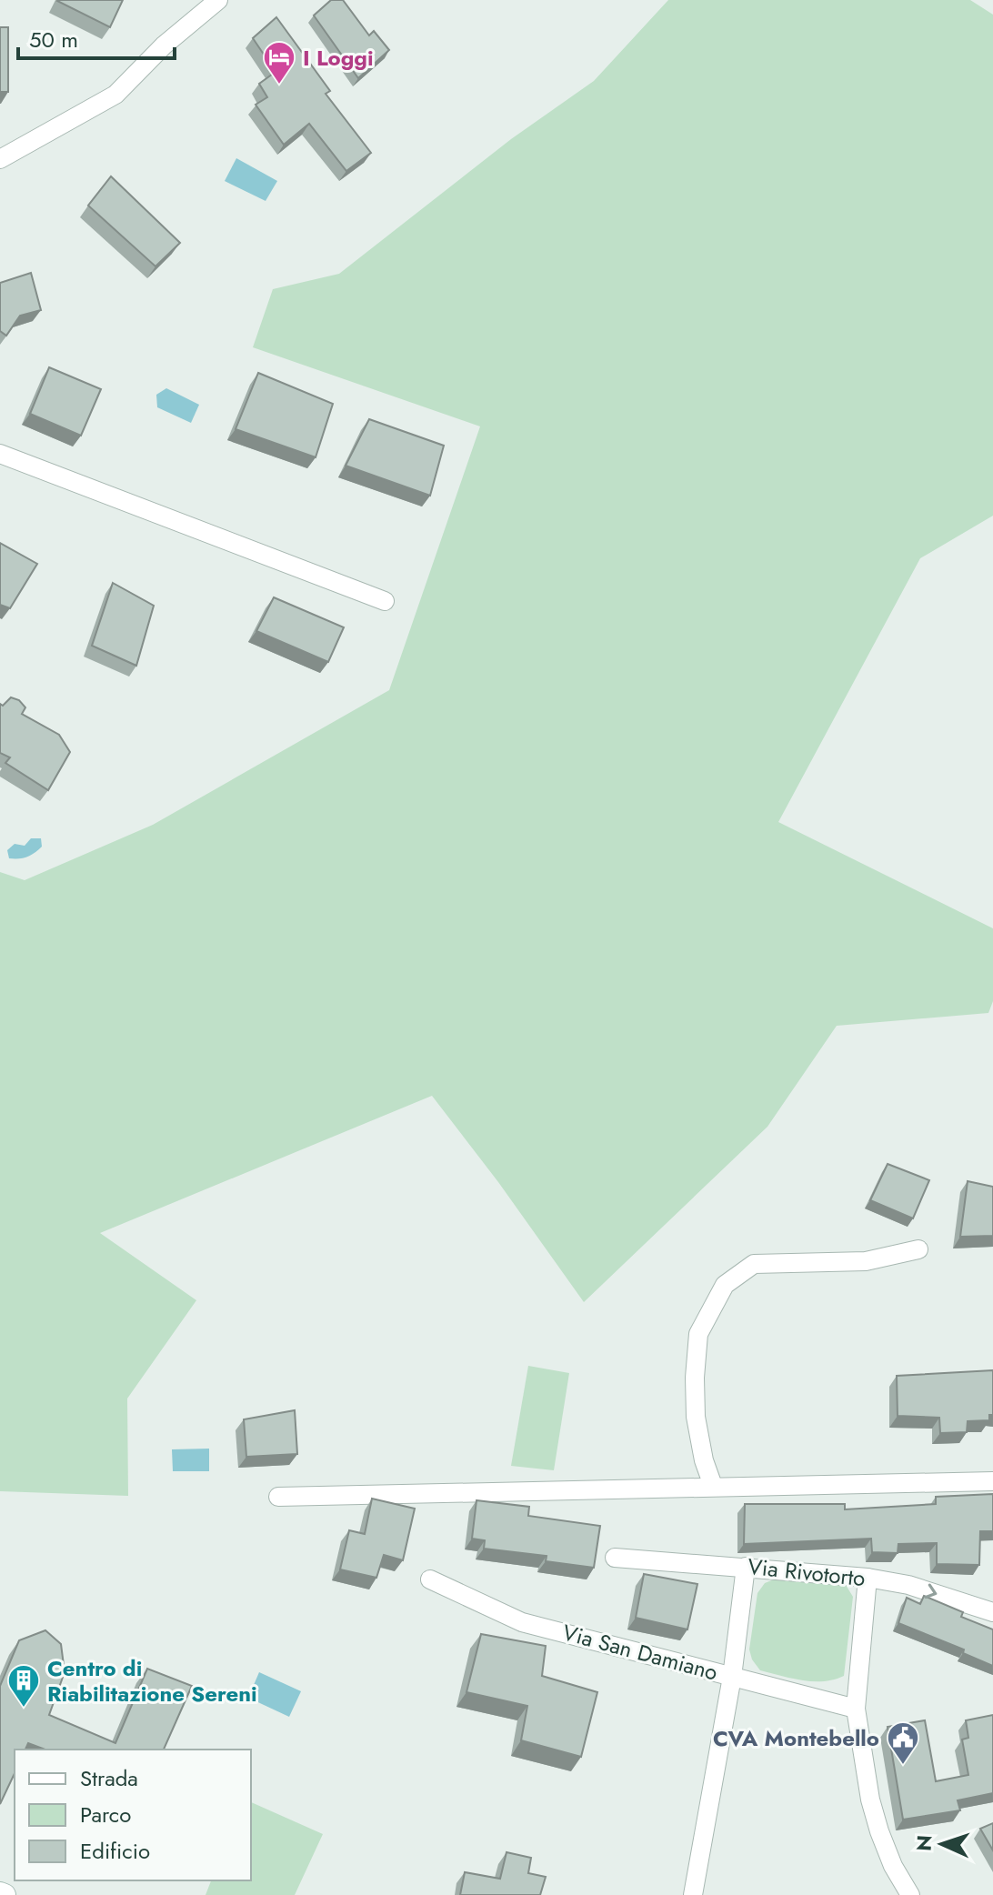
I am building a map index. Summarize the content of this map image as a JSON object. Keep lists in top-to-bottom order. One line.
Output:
{"streets":{"street":["Via Rivotorto","Via San Damiano"]},"places":{"hotel":["I Loggi"],"building":["Centro di Riabilitazione Sereni"],"public building":["CVA Montebello"]},"legend":["Strada","Parco","Edificio"],"scale_bar":"50 m","north":"left"}
